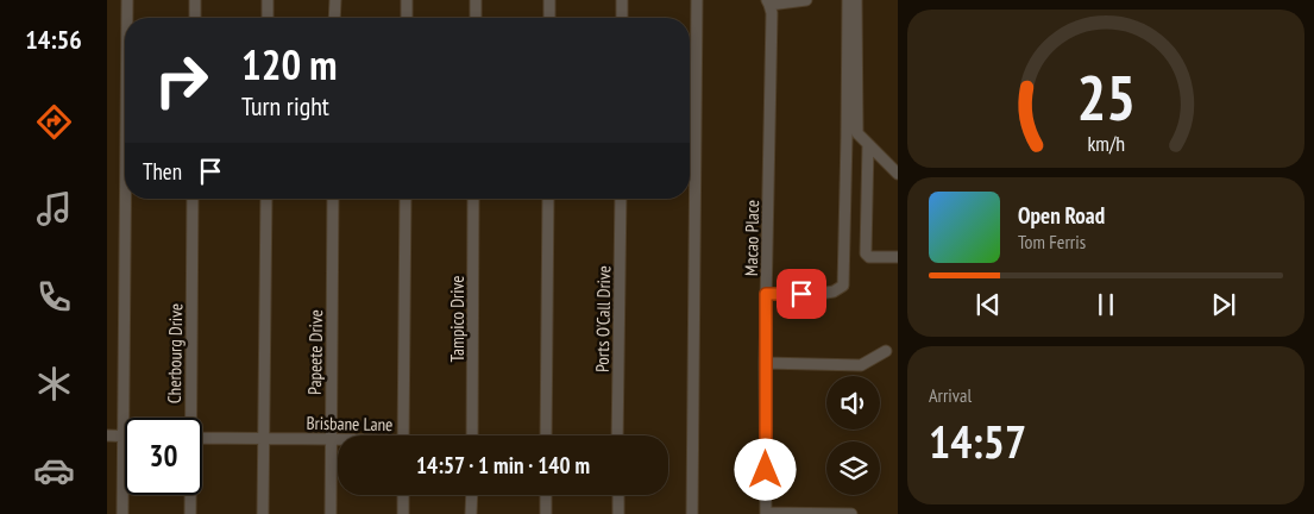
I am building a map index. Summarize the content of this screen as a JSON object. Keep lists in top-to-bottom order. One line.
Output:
{"streets":{"street":["Macao Place","Tampico Drive","Ports O'Call Drive","Papeete Drive","Cherbourg Drive","Brisbane Lane"]},"crossings":[["Papeete Drive","Brisbane Lane"]],"page":{"tabs":"14:56","turn":["120 m","Turn right"],"then":"Then","song":["Open Road","Tom Ferris"],"tile":["Arrival","14:57"],"limit":"30","trip":"14:57 · 1 min · 140 m","gauge":["25","km/h"]}}
